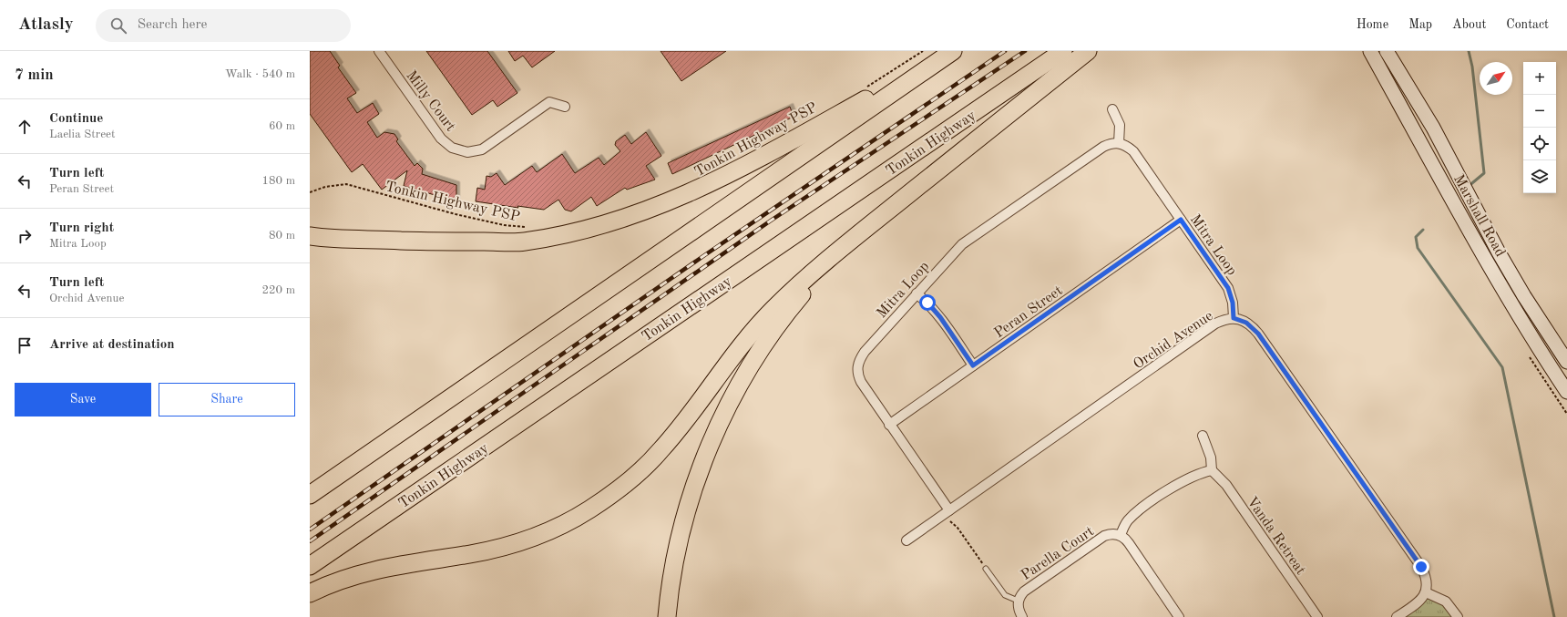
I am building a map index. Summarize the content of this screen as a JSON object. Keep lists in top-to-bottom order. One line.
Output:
{"streets":{"highway":["Tonkin Highway"],"main road":["Marshall Road"],"street":["Milly Court","Mitra Loop","Peran Street","Orchid Avenue","Vanda Retreat","Parella Court"],"path":["Tonkin Highway PSP"]},"crossings":[["Mitra Loop","Peran Street"],["Mitra Loop","Orchid Avenue"]],"north":"top right","page":{"header":"Atlasly","search":"Search here","nav":["Home","Map","About","Contact"],"heading":["7 min","Walk · 540 m"],"map_buttons":["+","−"],"list":[["Continue","Laelia Street","60 m"],["Turn left","Peran Street","180 m"],["Turn right","Mitra Loop","80 m"],["Turn left","Orchid Avenue","220 m"],"Arrive at destination"],"buttons":["Save","Share"]}}
